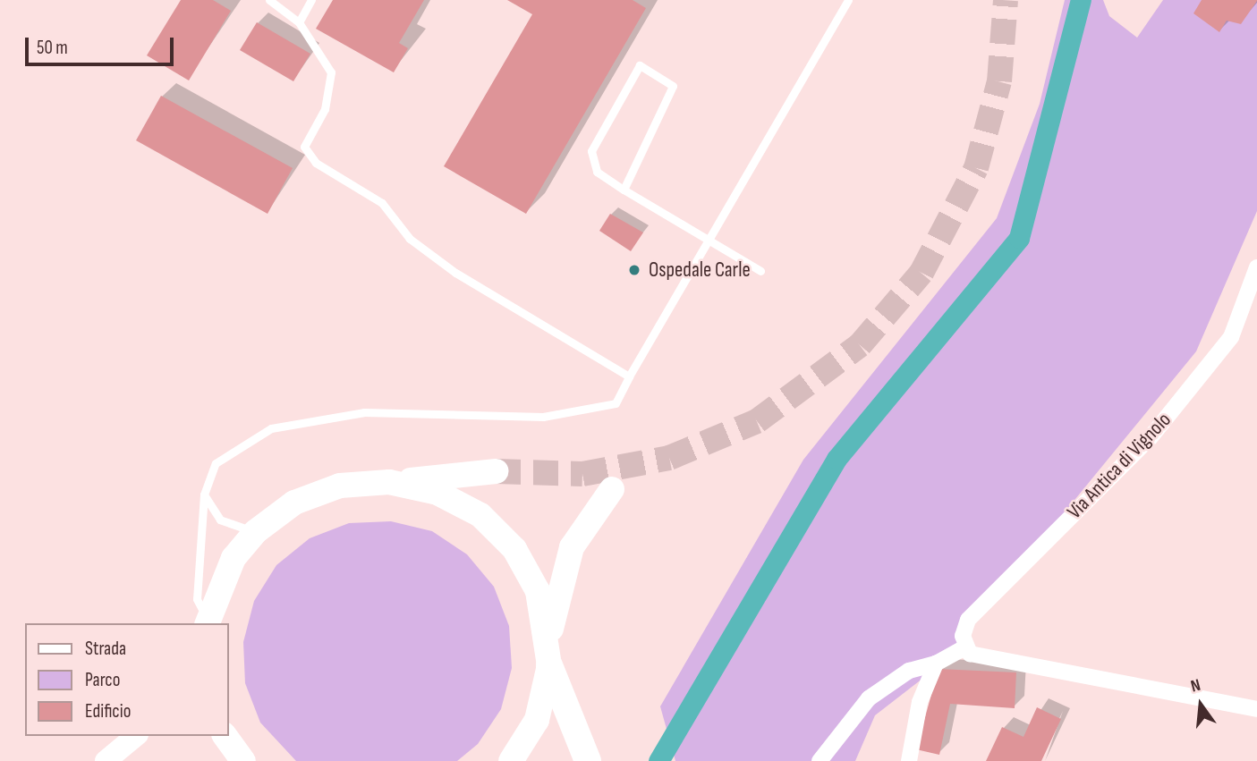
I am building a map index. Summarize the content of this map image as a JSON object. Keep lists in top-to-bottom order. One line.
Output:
{"streets":{"street":["Via Antica di Vignolo"]},"places":["Ospedale Carle"],"legend":["Strada","Parco","Edificio"],"scale_bar":"50 m","north":"top"}
